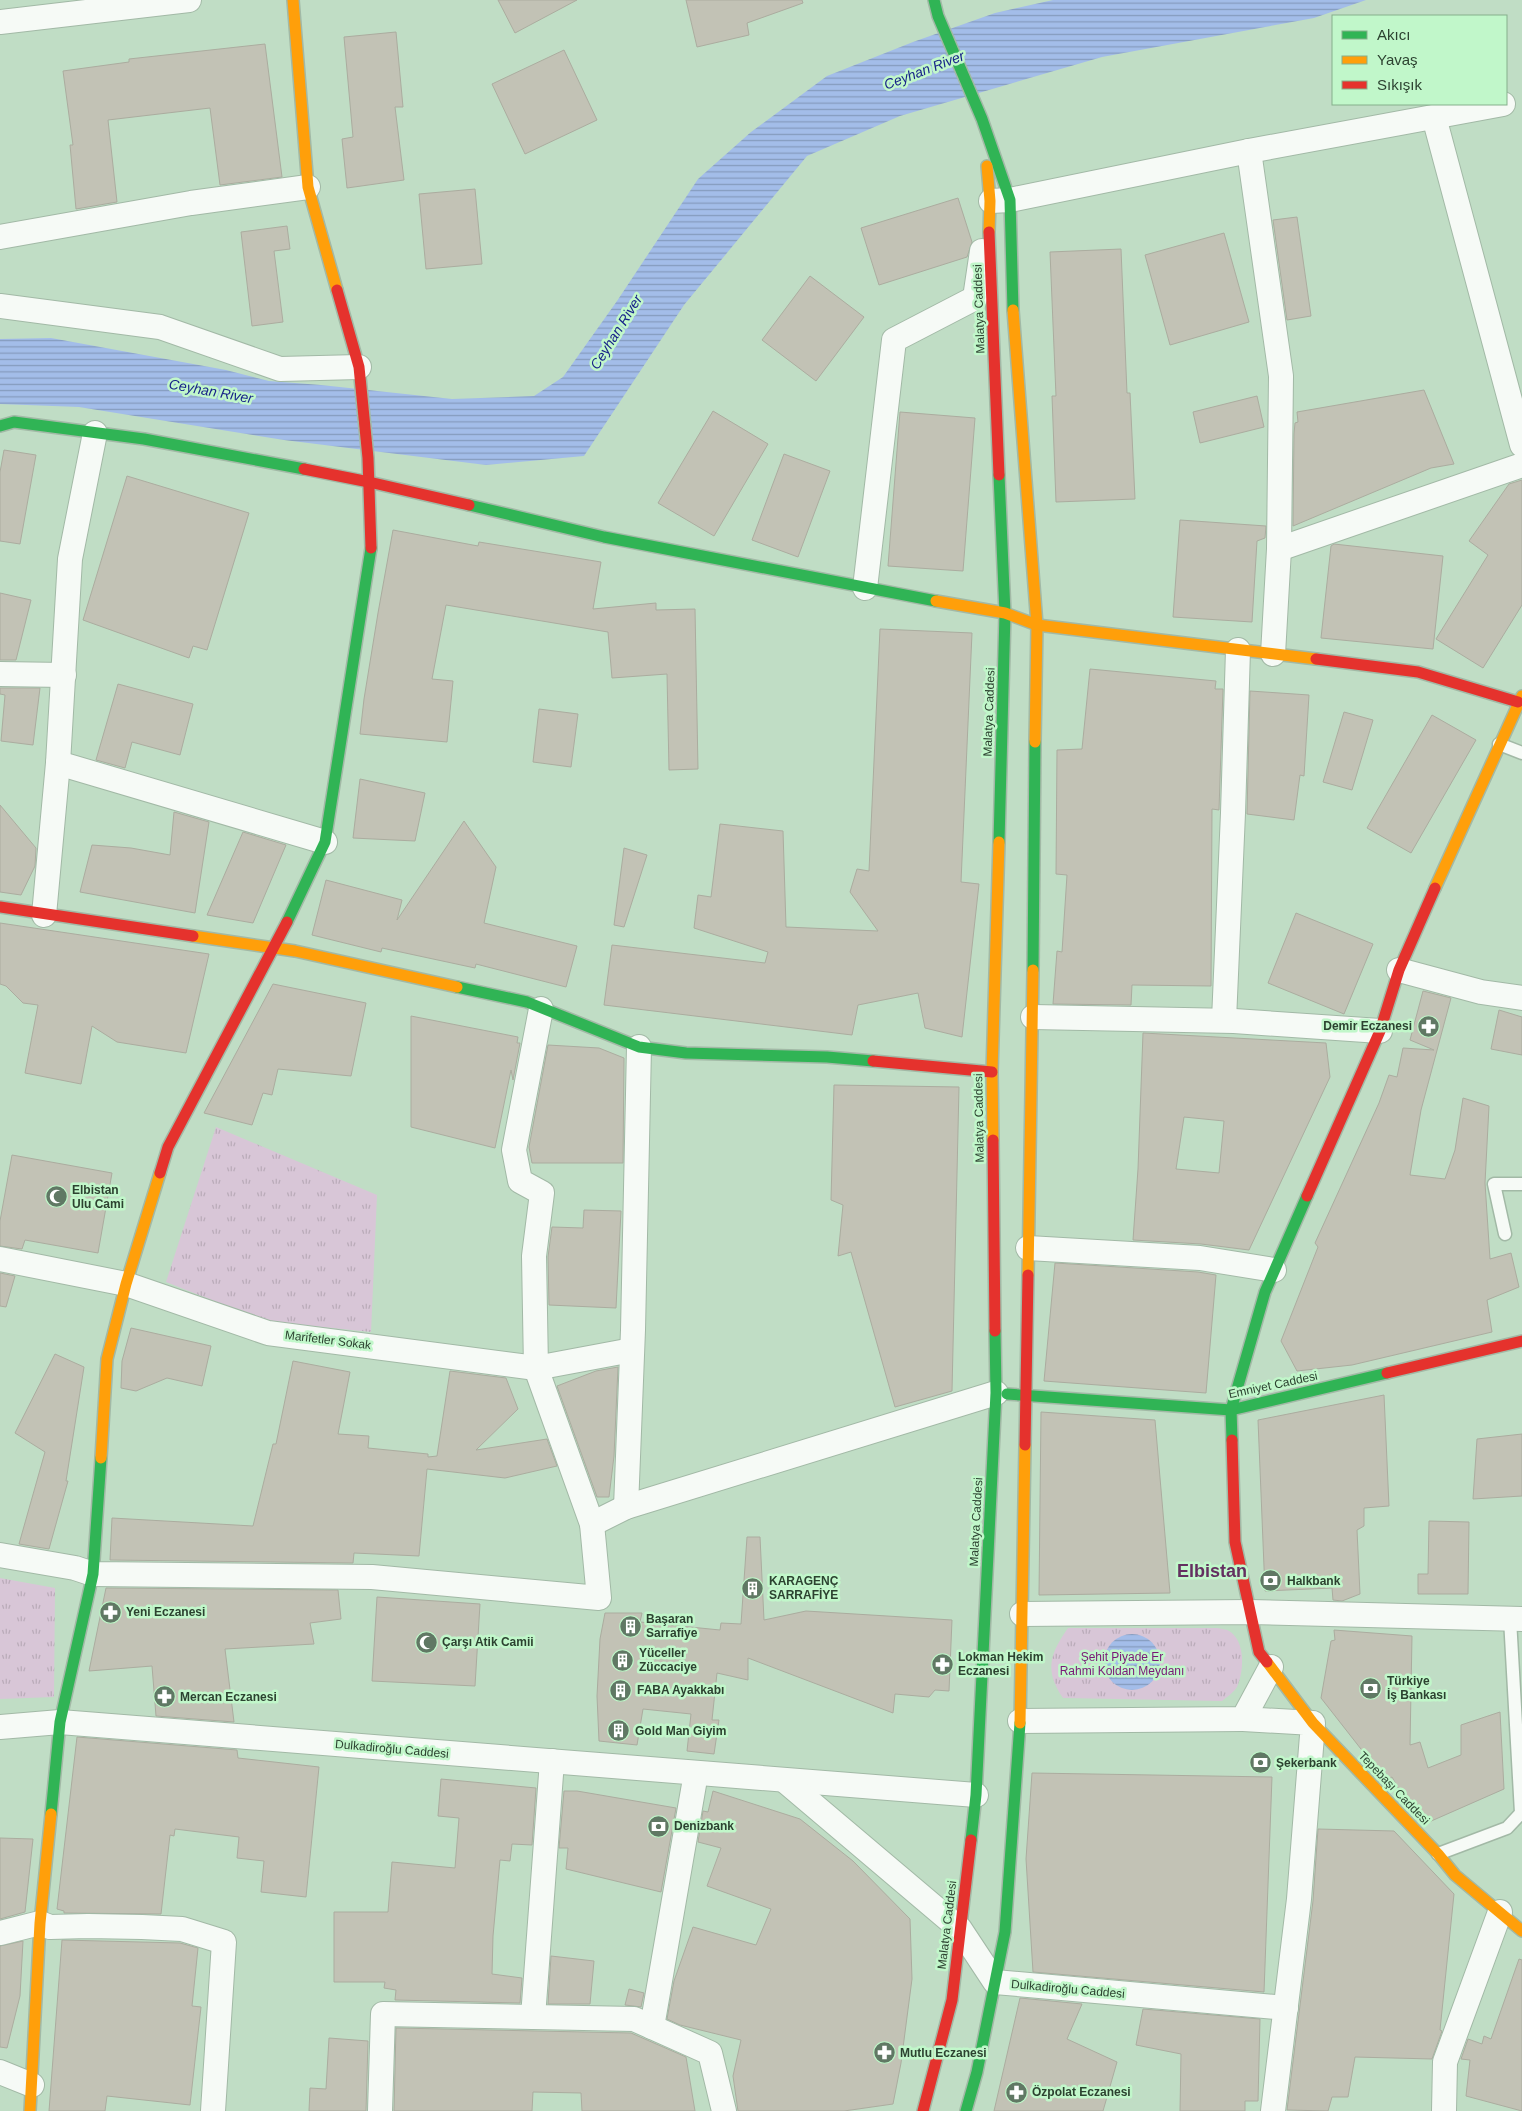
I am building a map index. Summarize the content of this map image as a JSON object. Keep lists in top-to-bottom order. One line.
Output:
{"streets":{"street":["Malatya Caddesi","Marifetler Sokak","Emniyet Caddesi","Dulkadiroğlu Caddesi","Tepebaşı Caddesi"]},"crossings":[["Malatya Caddesi","Emniyet Caddesi"],["Malatya Caddesi","Dulkadiroğlu Caddesi"]],"districts":["Elbistan"],"water":["Ceyhan River"],"parks":["Şehit Piyade Er Rahmi Koldan Meydanı"],"places":{"pharmacy":["Demir Eczanesi","Yeni Eczanesi","Lokman Hekim Eczanesi","Mercan Eczanesi","Mutlu Eczanesi","Özpolat Eczanesi"],"mosque":["Elbistan Ulu Cami","Çarşı Atik Camii"],"bank":["Halkbank","Türkiye İş Bankası","Şekerbank","Denizbank"],"building":["KARAGENÇ SARRAFİYE","Başaran Sarrafiye","Yüceller Züccaciye","FABA Ayakkabı","Gold Man Giyim"]},"legend":["Akıcı","Yavaş","Sıkışık"]}
